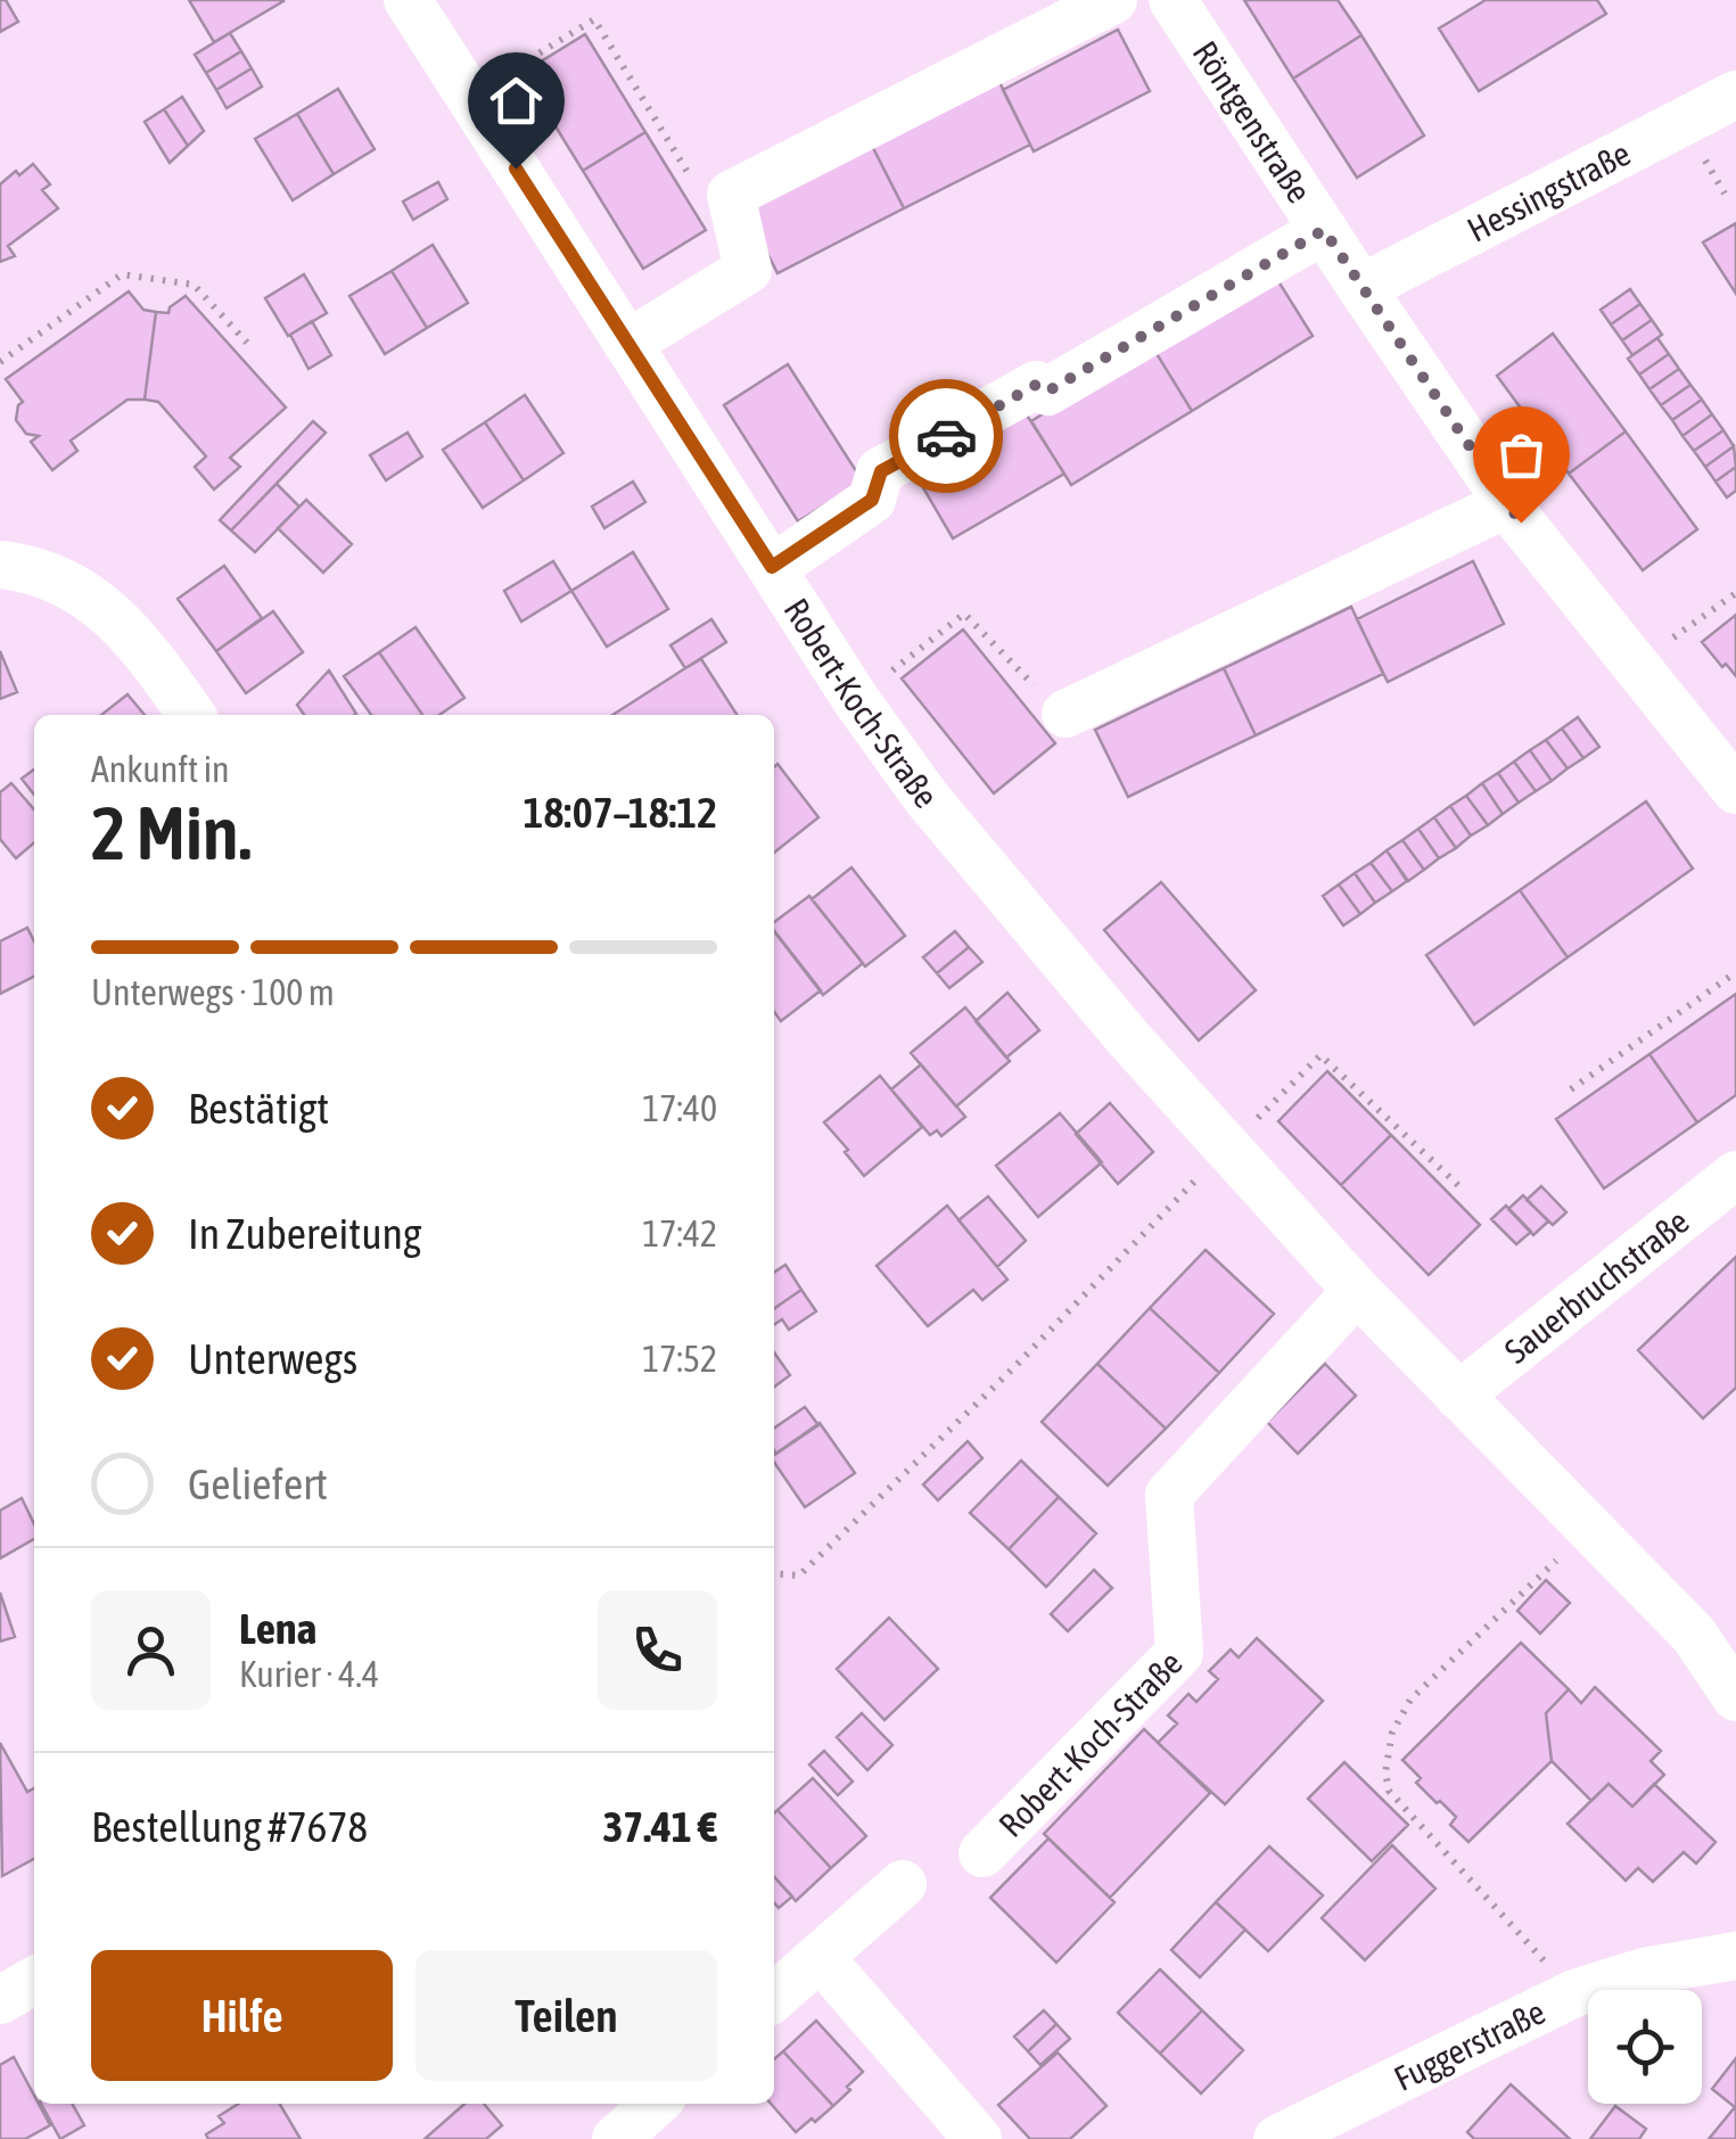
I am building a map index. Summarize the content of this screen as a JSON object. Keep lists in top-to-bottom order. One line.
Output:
{"streets":{"street":["Röntgenstraße","Hessingstraße","Robert-Koch-Straße","Sauerbruchstraße","Fuggerstraße"]},"crossings":[["Röntgenstraße","Hessingstraße"],["Robert-Koch-Straße","Sauerbruchstraße"]],"page":{"heading":["2 Min.","Ankunft in","18:07–18:12"],"panel":["Lena","Kurier · 4.4","Bestellung #7678","37.41 €"],"bar":"Unterwegs · 100 m","list":[["Bestätigt","17:40"],["In Zubereitung","17:42"],["Unterwegs","17:52"],"Geliefert"],"buttons":["Hilfe","Teilen"]}}
